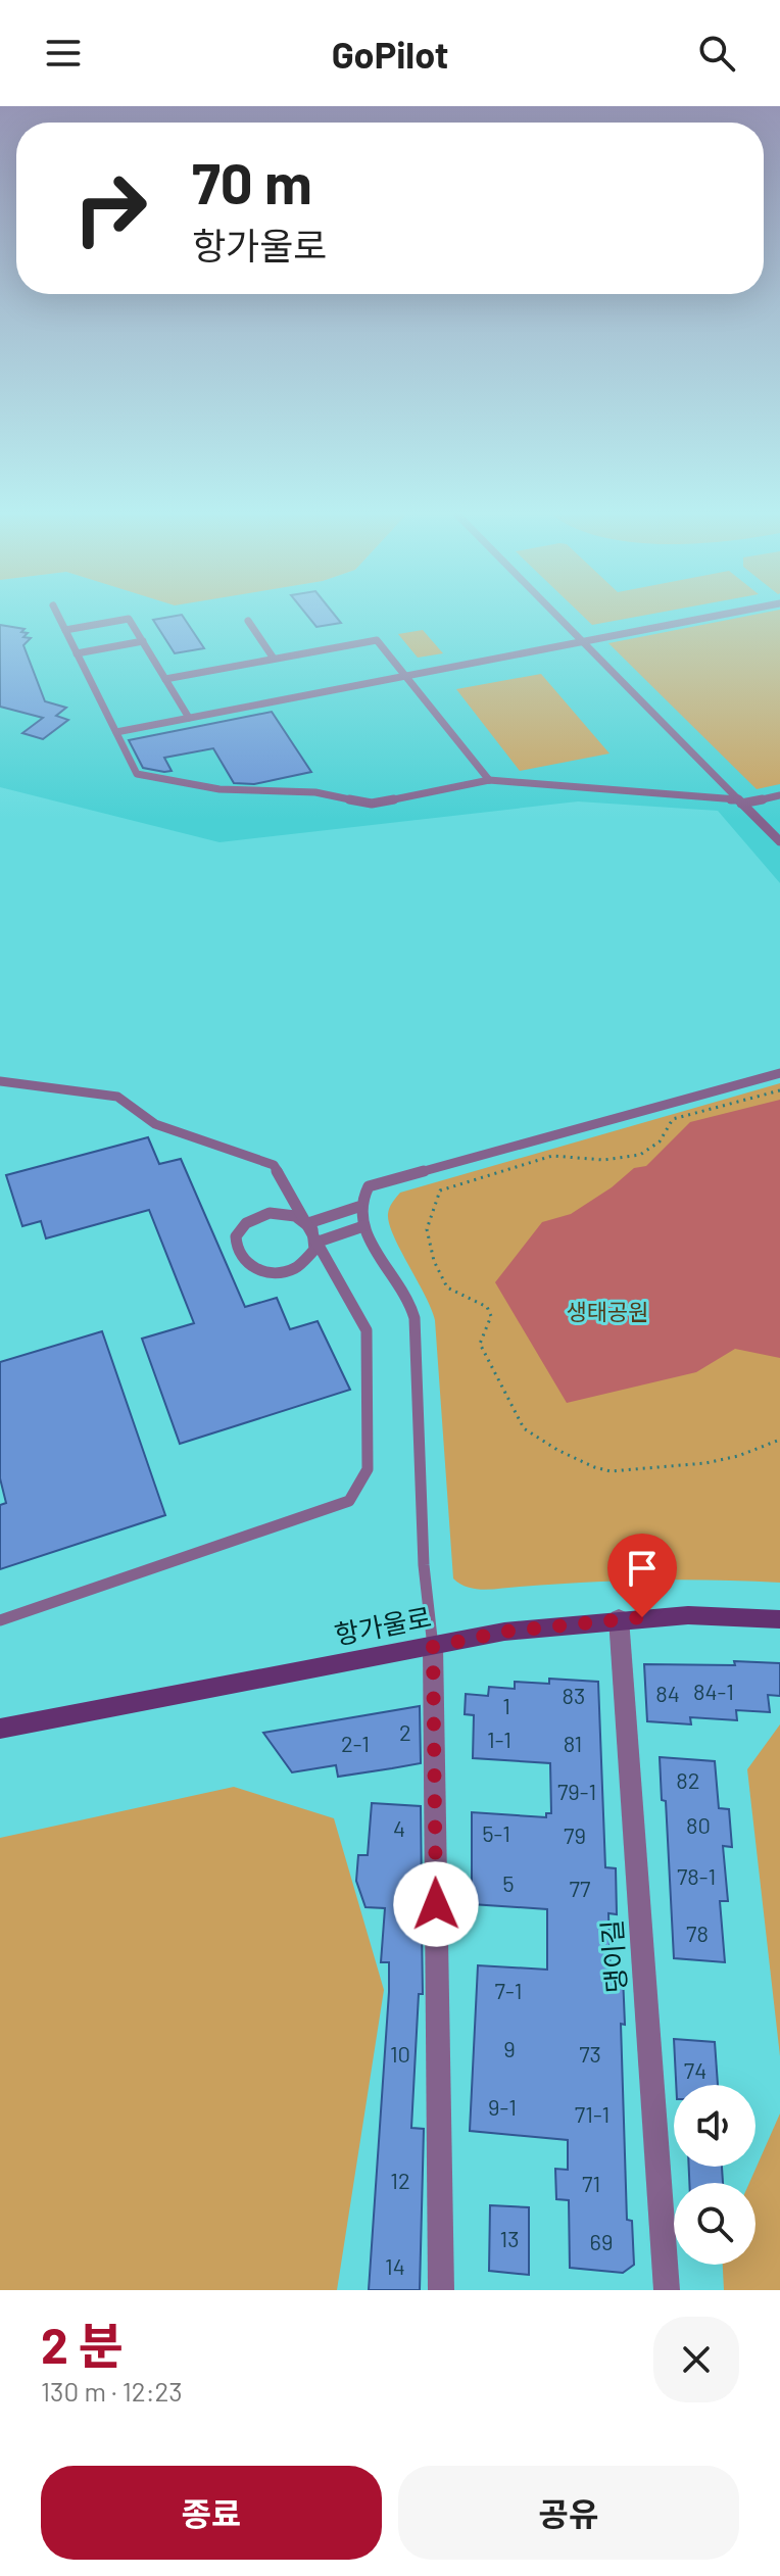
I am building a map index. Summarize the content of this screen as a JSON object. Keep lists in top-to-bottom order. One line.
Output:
{"streets":{"main road":["항가울로"],"street":["댕이길"]},"crossings":[["항가울로","댕이길"]],"parks":["생태공원"],"house_numbers":["84-1","84","83","1","2","1-1","2-1","81","82","79-1","80","4","5-1","79","78-1","5","77","78","7-1","9","10","73","74","9-1","71-1","12","71","13","69","14"],"page":{"header":"GoPilot","turn":["70 m","항가울로"],"heading":["2 분","130 m · 12:23"],"buttons":["종료","공유"]}}
